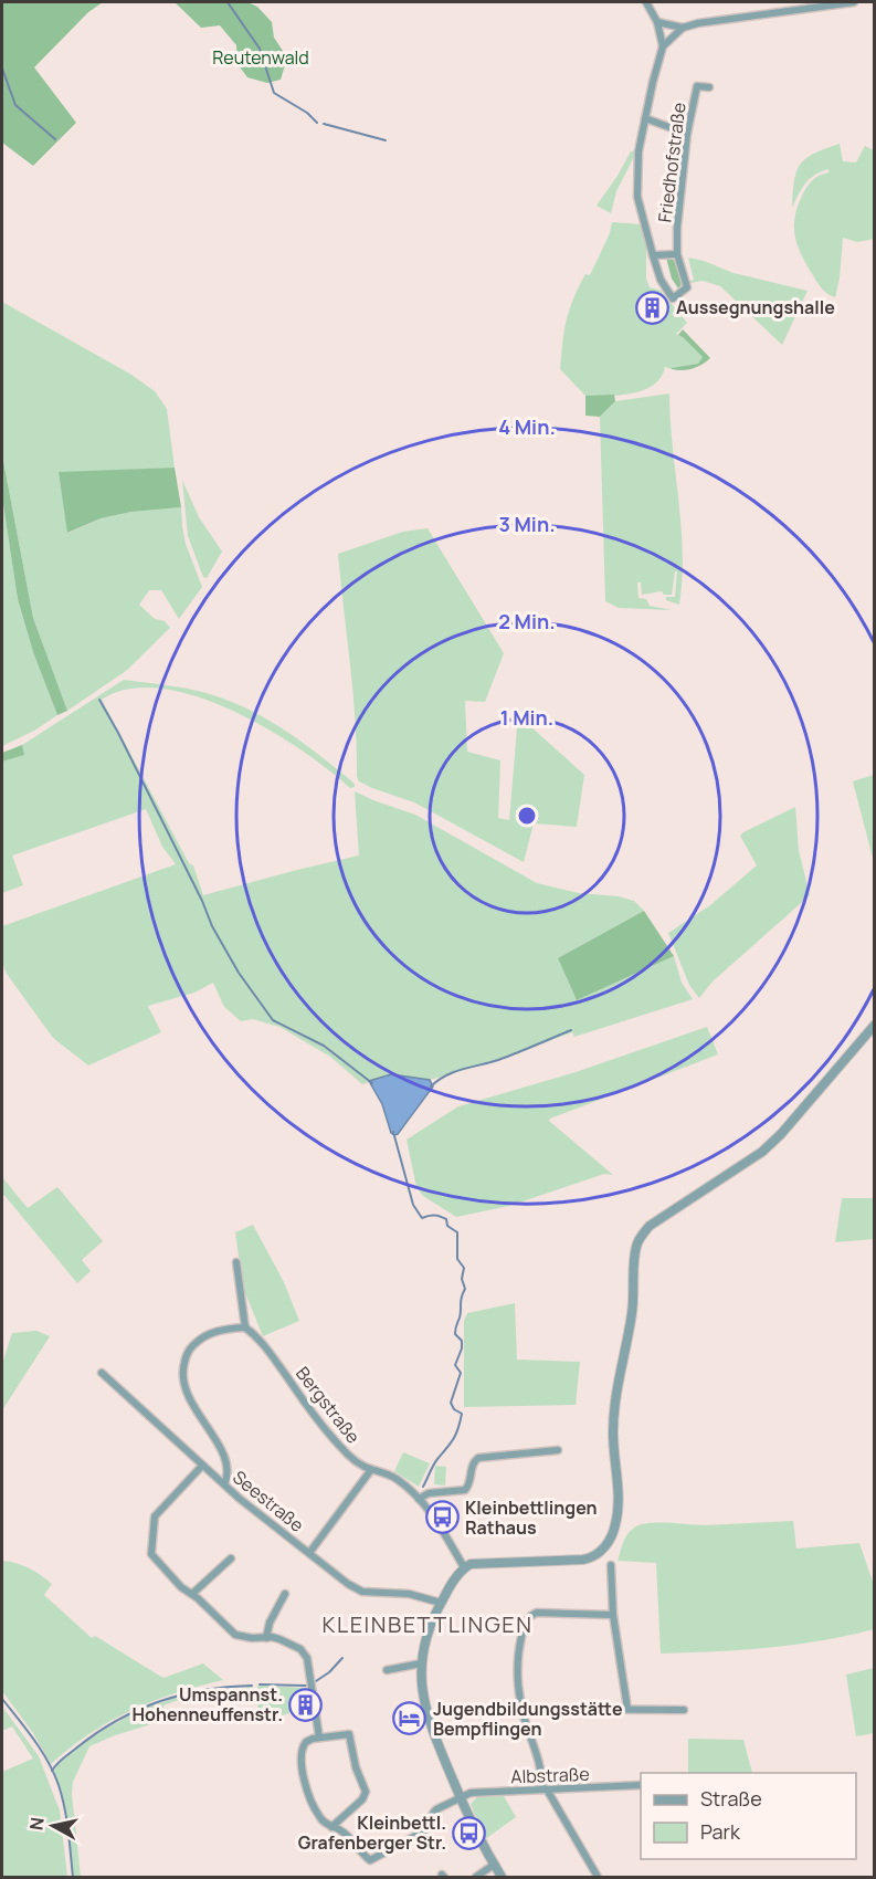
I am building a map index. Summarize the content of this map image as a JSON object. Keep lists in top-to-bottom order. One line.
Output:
{"streets":{"street":["Friedhofstraße","Bergstraße","Seestraße","Albstraße"]},"districts":["KLEINBETTLINGEN"],"parks":["Reutenwald"],"places":{"building":["Aussegnungshalle","Umspannst. Hohenneuffenstr."],"bus stop":["Kleinbettlingen Rathaus","Kleinbettl. Grafenberger Str."],"hotel":["Jugendbildungsstätte Bempflingen"]},"legend":["Straße","Park"],"north":"left","rings":["4 Min.","3 Min.","2 Min.","1 Min."]}
